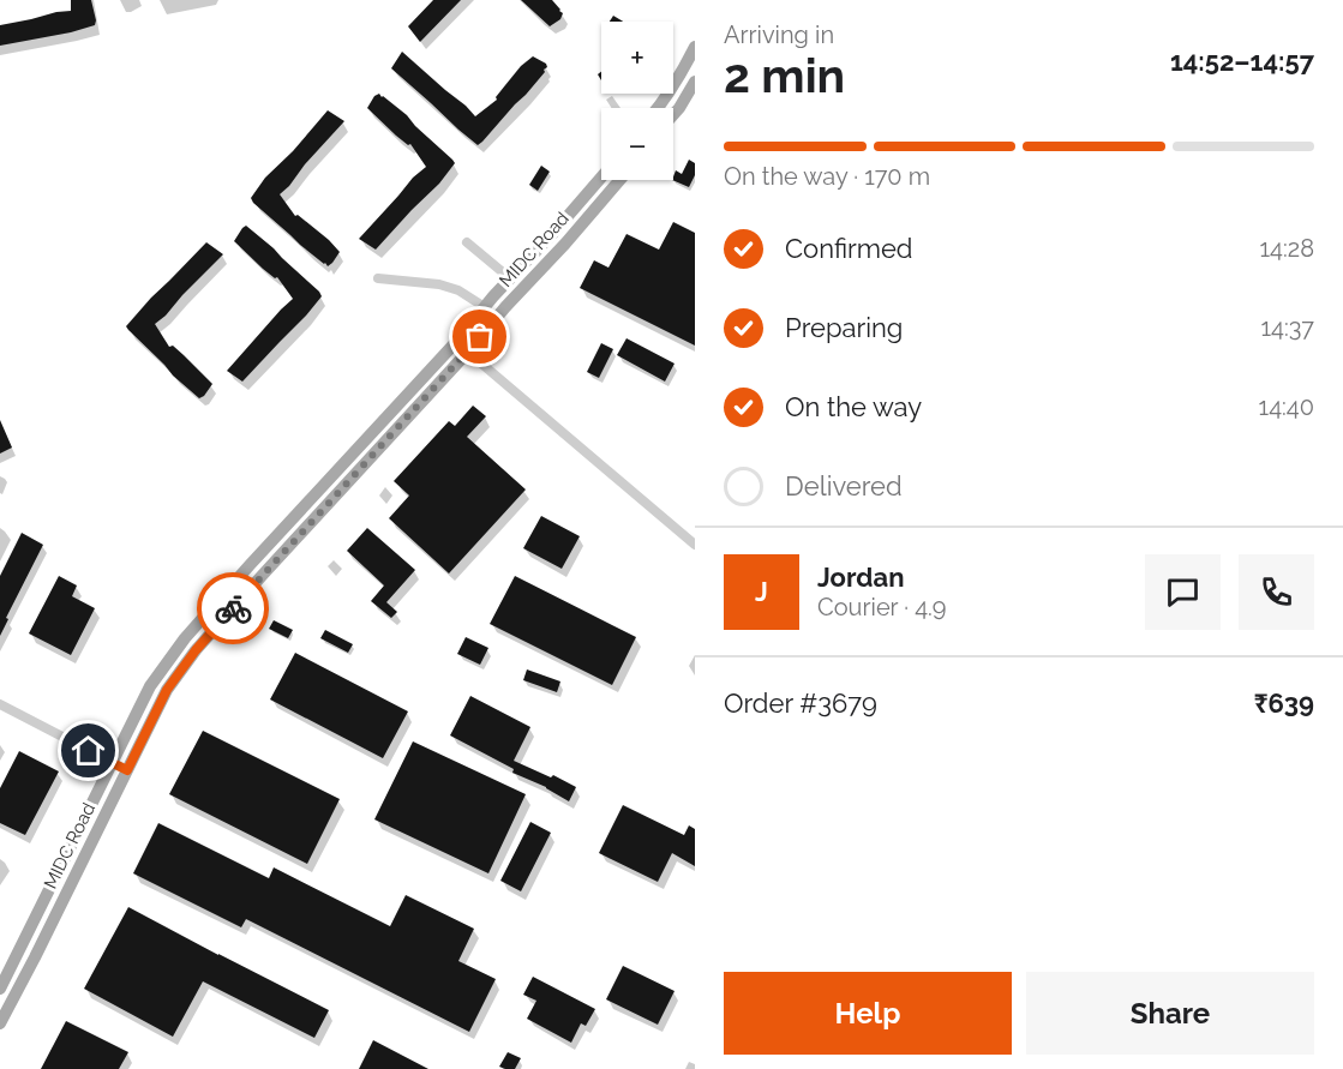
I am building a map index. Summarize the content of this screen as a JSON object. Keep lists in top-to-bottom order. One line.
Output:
{"streets":{"main road":["MIDC Road"]},"page":{"heading":["2 min","Arriving in","14:52–14:57"],"panel":["Jordan","Courier · 4.9","Order #3679","₹639"],"map_buttons":["+","−"],"bar":"On the way · 170 m","list":[["Confirmed","14:28"],["Preparing","14:37"],["On the way","14:40"],"Delivered"],"round":"J","buttons":["Help","Share"]}}
